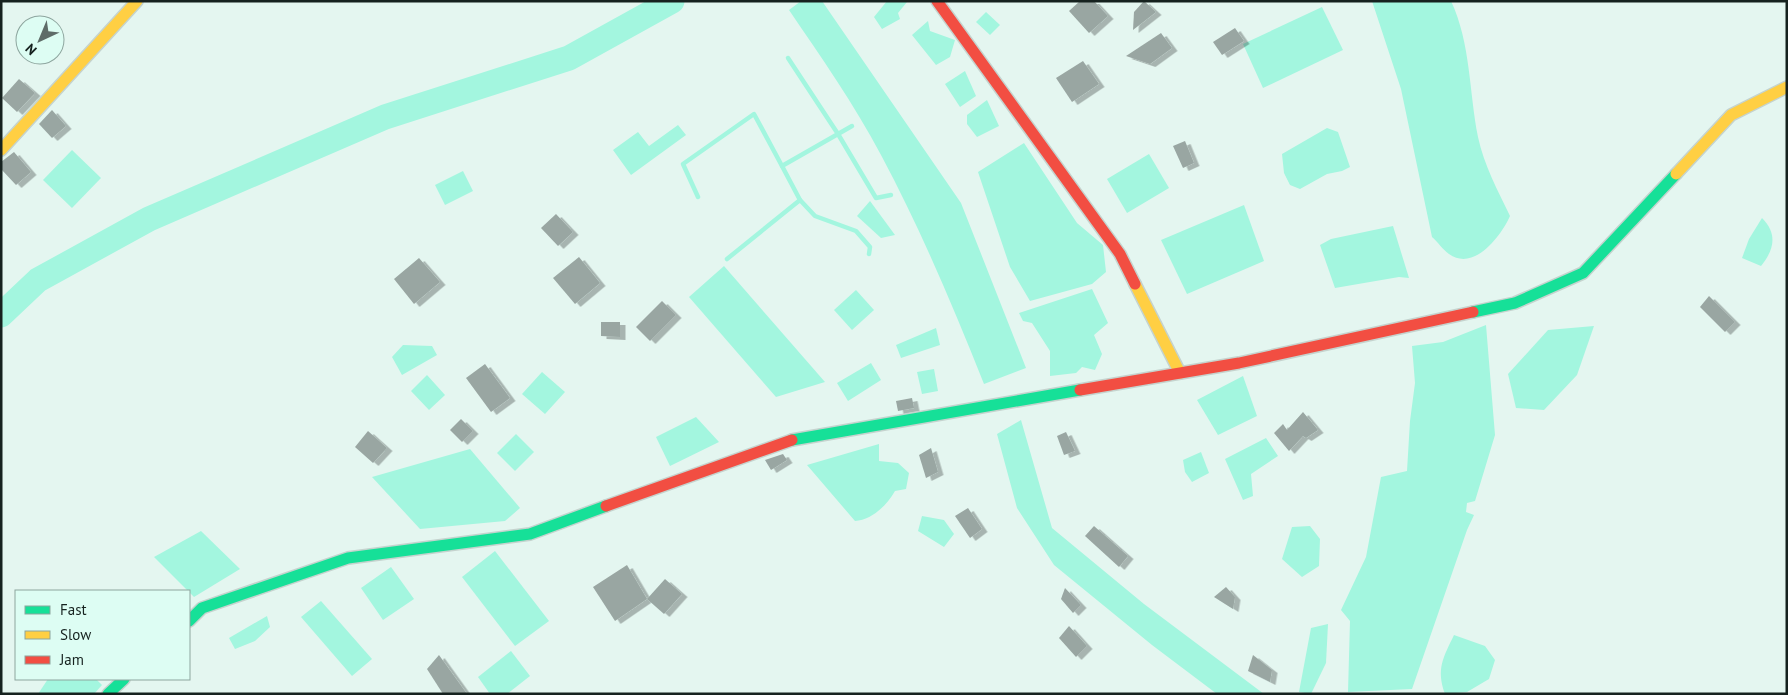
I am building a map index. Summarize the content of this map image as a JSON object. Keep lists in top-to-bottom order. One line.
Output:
{"legend":["Fast","Slow","Jam"],"north":"bottom left"}
